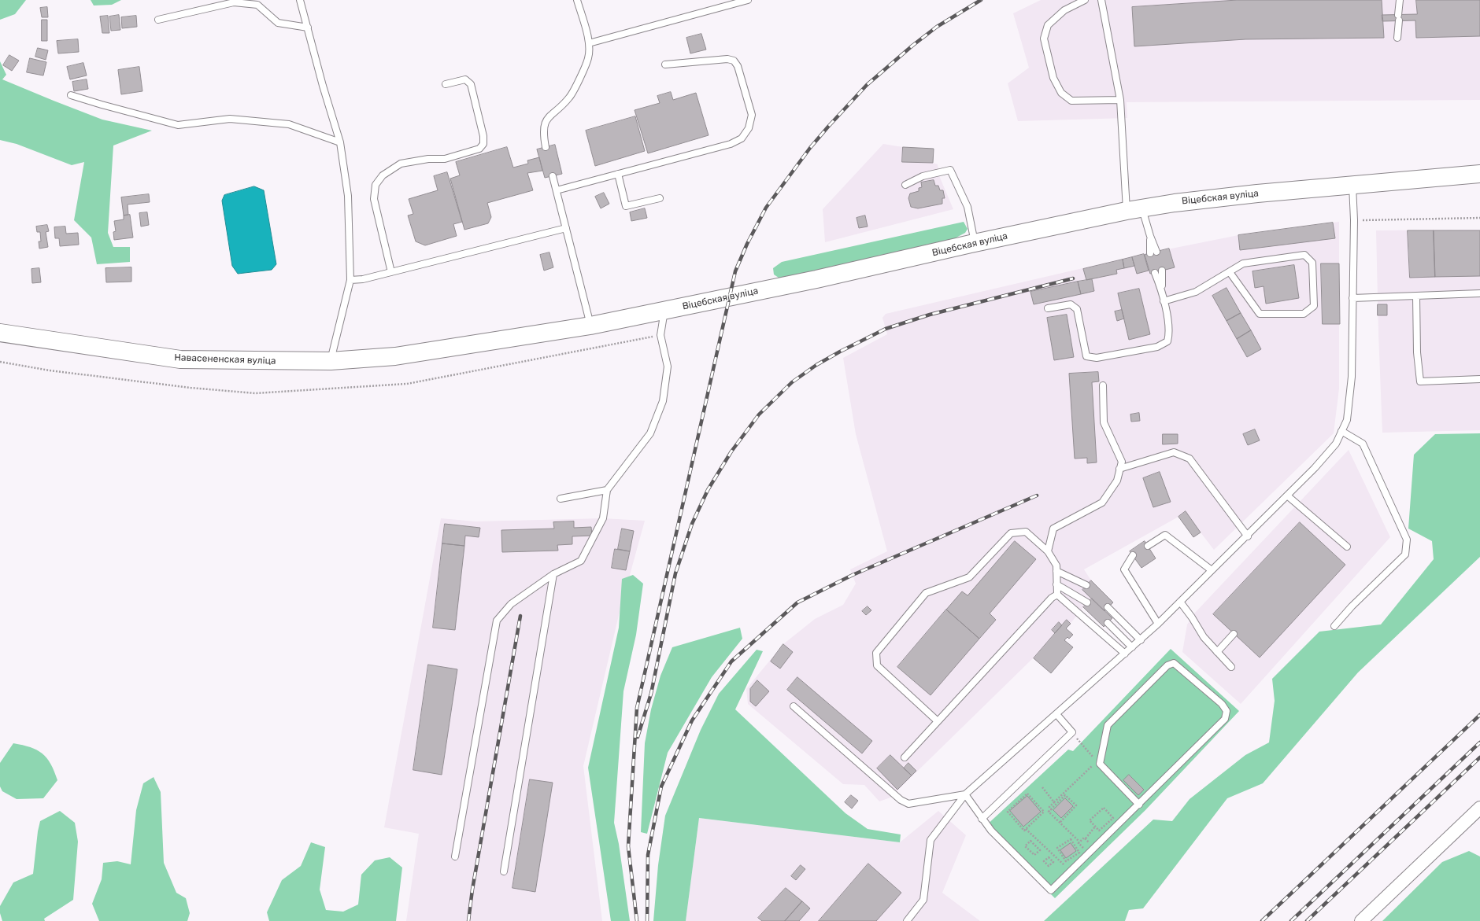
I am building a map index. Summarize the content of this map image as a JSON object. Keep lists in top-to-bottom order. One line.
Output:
{"streets":{"main road":["Віцебская вуліца","Навасененская вуліца"]},"crossings":[["Віцебская вуліца","Навасененская вуліца"]]}
